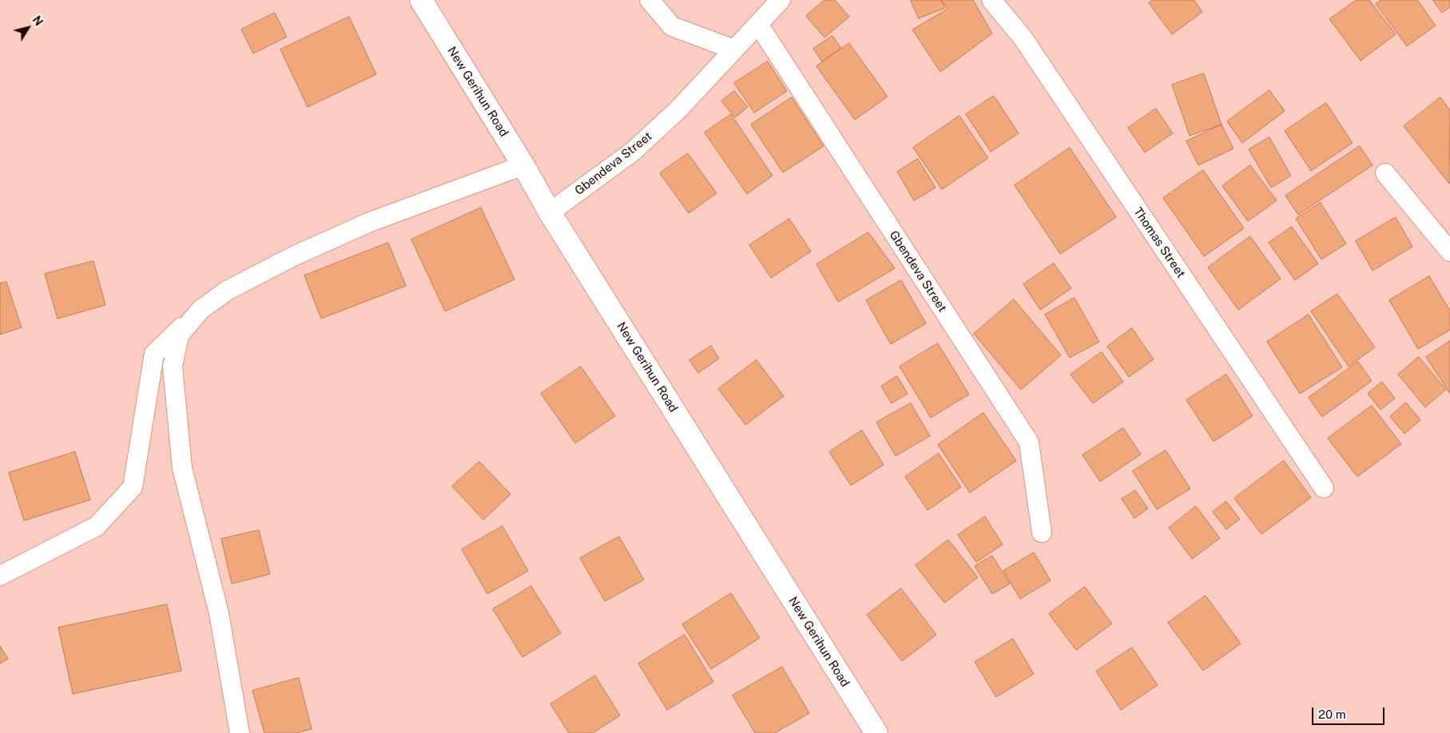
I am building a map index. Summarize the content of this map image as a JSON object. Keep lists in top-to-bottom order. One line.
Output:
{"streets":{"street":["New Gerihun Road","Gbendeva Street","Thomas Street"]},"crossings":[["New Gerihun Road","Gbendeva Street"]],"scale_bar":"20 m","north":"top right"}
